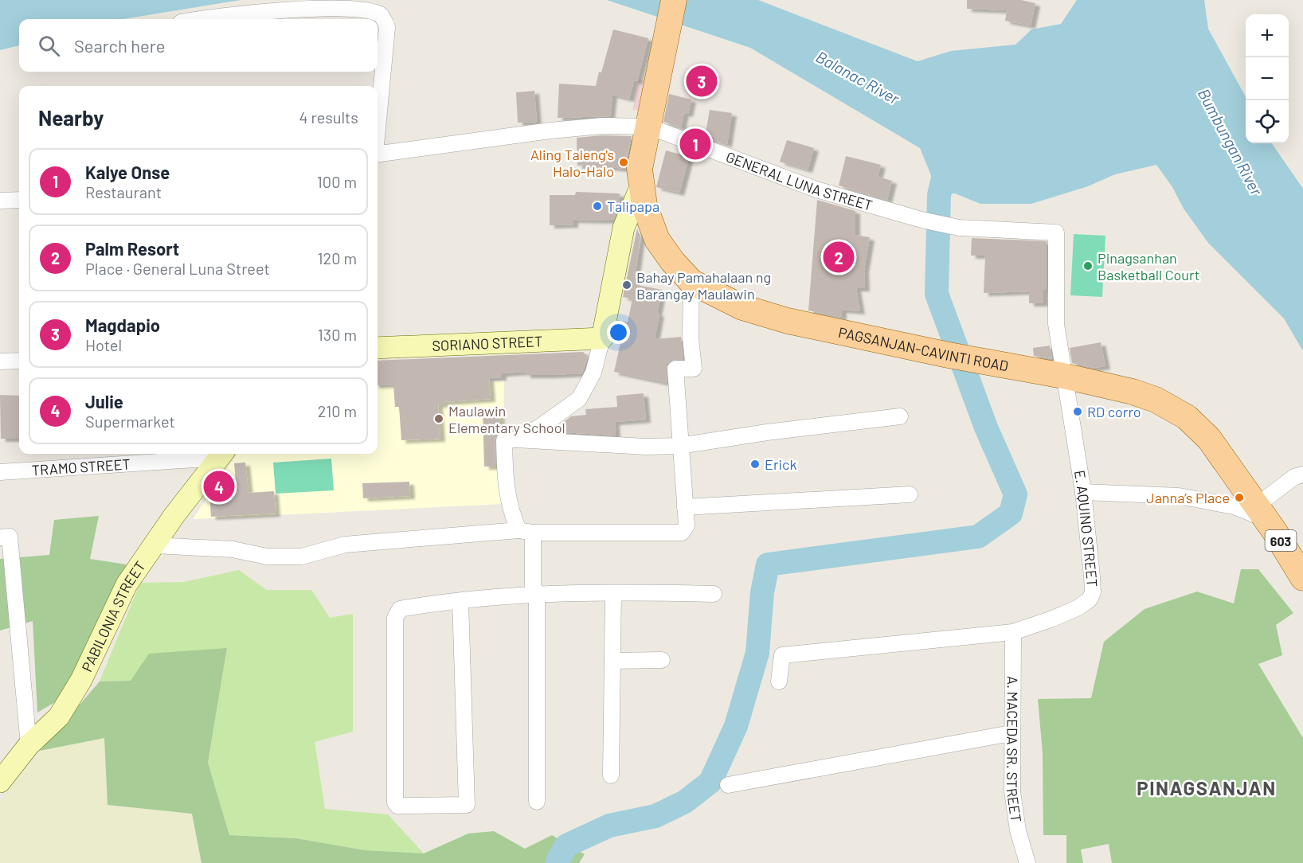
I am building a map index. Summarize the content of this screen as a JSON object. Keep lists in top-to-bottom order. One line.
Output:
{"streets":{"main road":["PAGSANJAN-CAVINTI ROAD","603"],"street":["GENERAL LUNA STREET","SORIANO STREET","TRAMO STREET","E. AQUINO STREET","PABILONIA STREET","A. MACEDA SR. STREET"]},"crossings":[["GENERAL LUNA STREET","PAGSANJAN-CAVINTI ROAD"],["GENERAL LUNA STREET","E. AQUINO STREET"],["PAGSANJAN-CAVINTI ROAD","E. AQUINO STREET"],["TRAMO STREET","PABILONIA STREET"],["E. AQUINO STREET","A. MACEDA SR. STREET"]],"districts":["PINAGSANJAN"],"water":["Balanac River","Bumbungan River"],"places":["Aling Taleng's Halo-Halo","Talipapa","Pinagsanhan Basketball Court","Bahay Pamahalaan ng Barangay Maulawin","RD corro","Maulawin Elementary School","Erick","Janna’s Place"],"page":{"map_buttons":["+","−"],"search":"Search here","pins":["3","1","2","4"],"heading":["Nearby","4 results"],"list":[{"mark":"1","name":"Kalye Onse","note":"Restaurant","value":"100 m"},{"mark":"2","name":"Palm Resort","note":"Place · General Luna Street","value":"120 m"},{"mark":"3","name":"Magdapio","note":"Hotel","value":"130 m"},{"mark":"4","name":"Julie","note":"Supermarket","value":"210 m"}]}}
